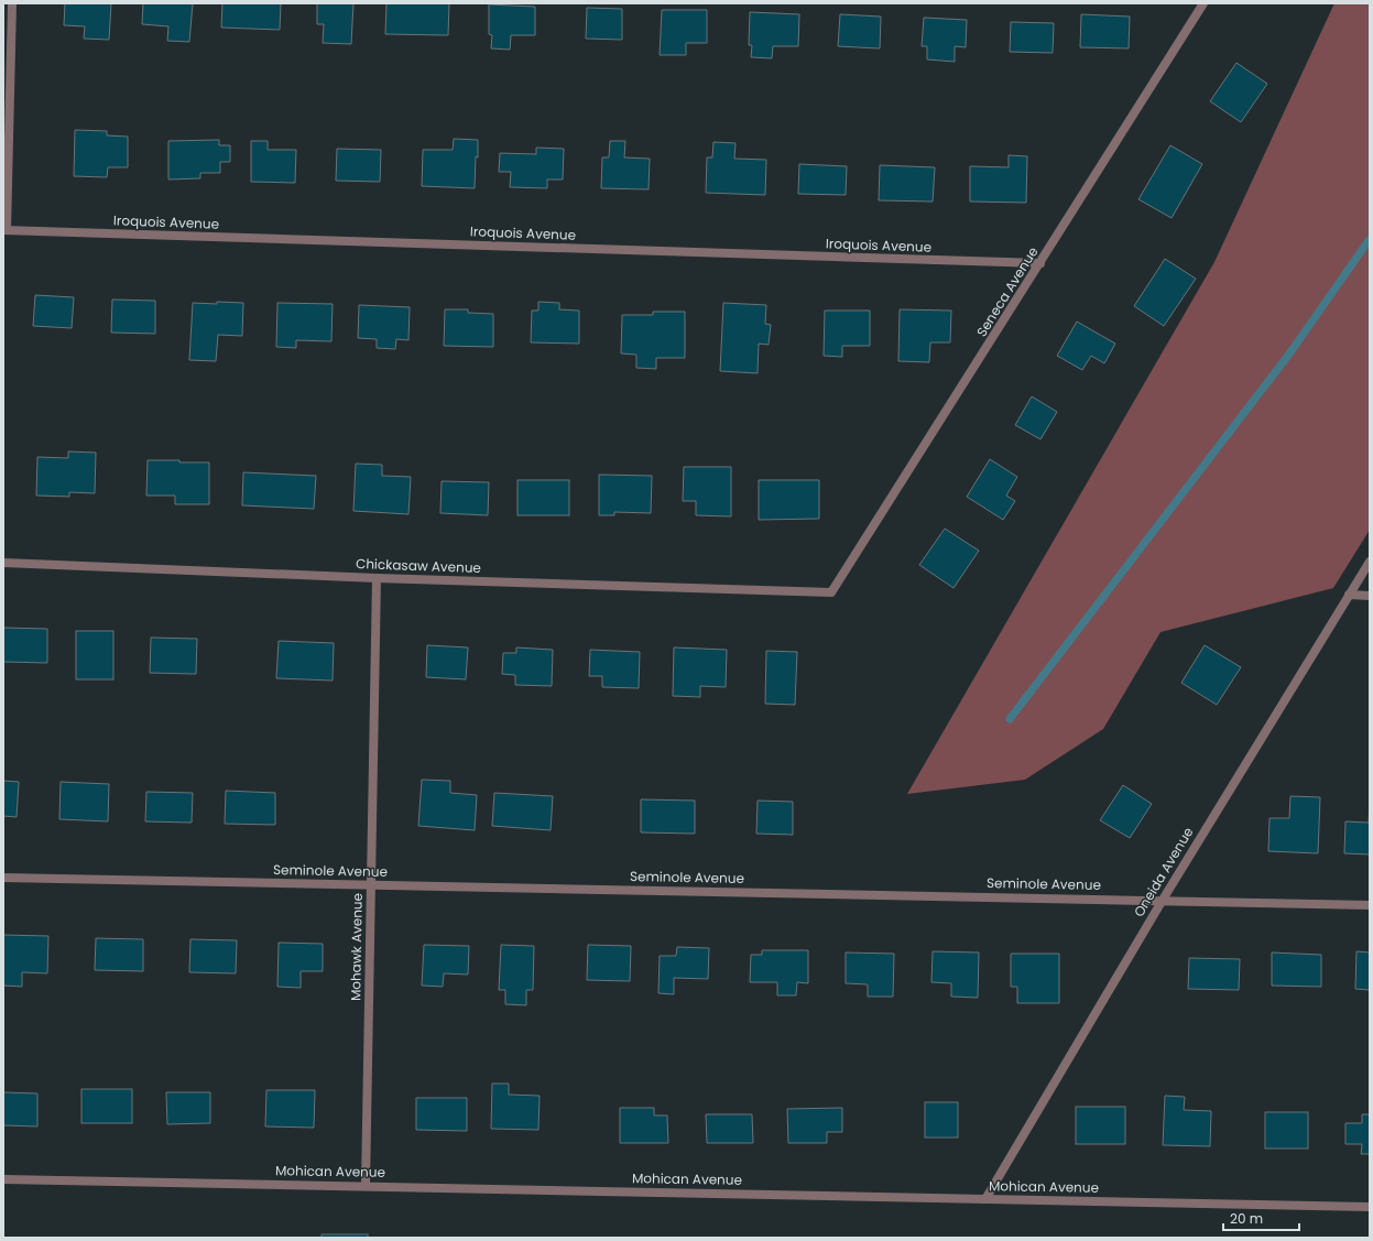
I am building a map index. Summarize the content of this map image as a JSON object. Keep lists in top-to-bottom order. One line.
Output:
{"streets":{"street":["Iroquois Avenue","Seneca Avenue","Chickasaw Avenue","Seminole Avenue","Oneida Avenue","Mohawk Avenue","Mohican Avenue"]},"crossings":[["Iroquois Avenue","Seneca Avenue"],["Seneca Avenue","Chickasaw Avenue"],["Chickasaw Avenue","Mohawk Avenue"],["Seminole Avenue","Oneida Avenue"],["Seminole Avenue","Mohawk Avenue"],["Oneida Avenue","Mohican Avenue"],["Mohawk Avenue","Mohican Avenue"]],"scale_bar":"20 m"}
